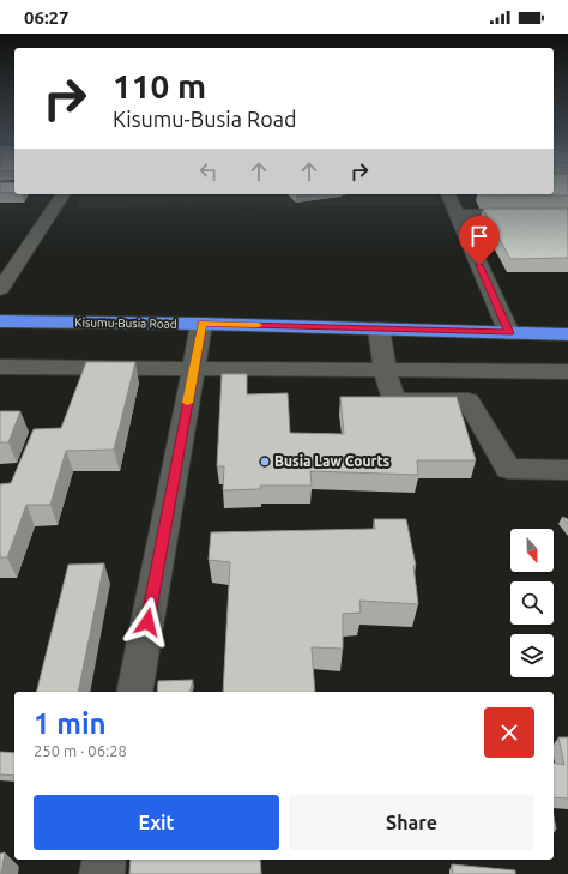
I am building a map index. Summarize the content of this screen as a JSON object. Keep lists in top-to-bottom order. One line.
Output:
{"streets":{"highway":["Kisumu-Busia Road"]},"places":["Busia Law Courts"],"north":"bottom","page":{"status":"06:27","turn":["110 m","Kisumu-Busia Road"],"heading":["1 min","250 m · 06:28"],"buttons":["Exit","Share"]}}
